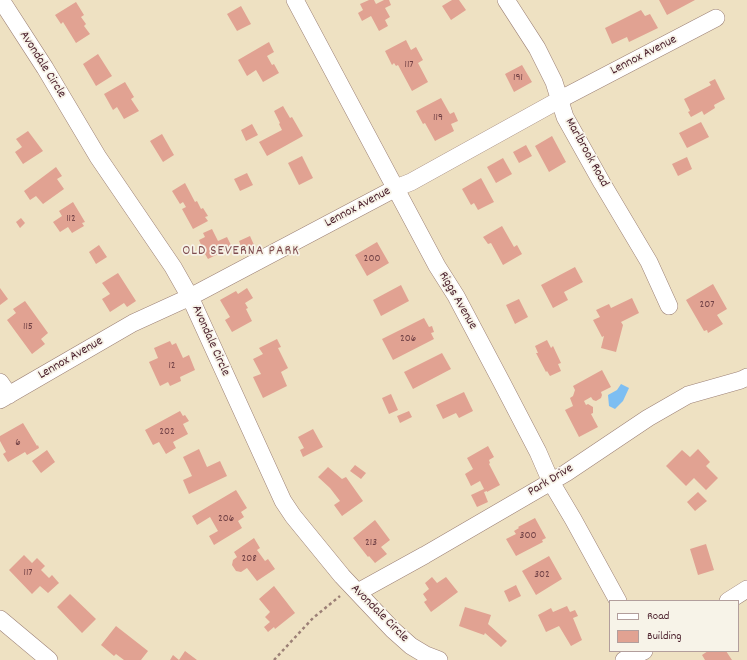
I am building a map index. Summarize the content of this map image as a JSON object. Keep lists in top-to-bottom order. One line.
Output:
{"streets":{"street":["Lennox Avenue","Avondale Circle","Marlbrook Road","Riggs Avenue","Park Drive"]},"crossings":[["Lennox Avenue","Avondale Circle"],["Lennox Avenue","Marlbrook Road"],["Lennox Avenue","Riggs Avenue"],["Avondale Circle","Park Drive"],["Riggs Avenue","Park Drive"]],"districts":["OLD SEVERNA PARK"],"house_numbers":["117","191","119","112","200","207","115","206","12","202","6","206","300","213","208","117","302"],"legend":["Road","Building"]}
